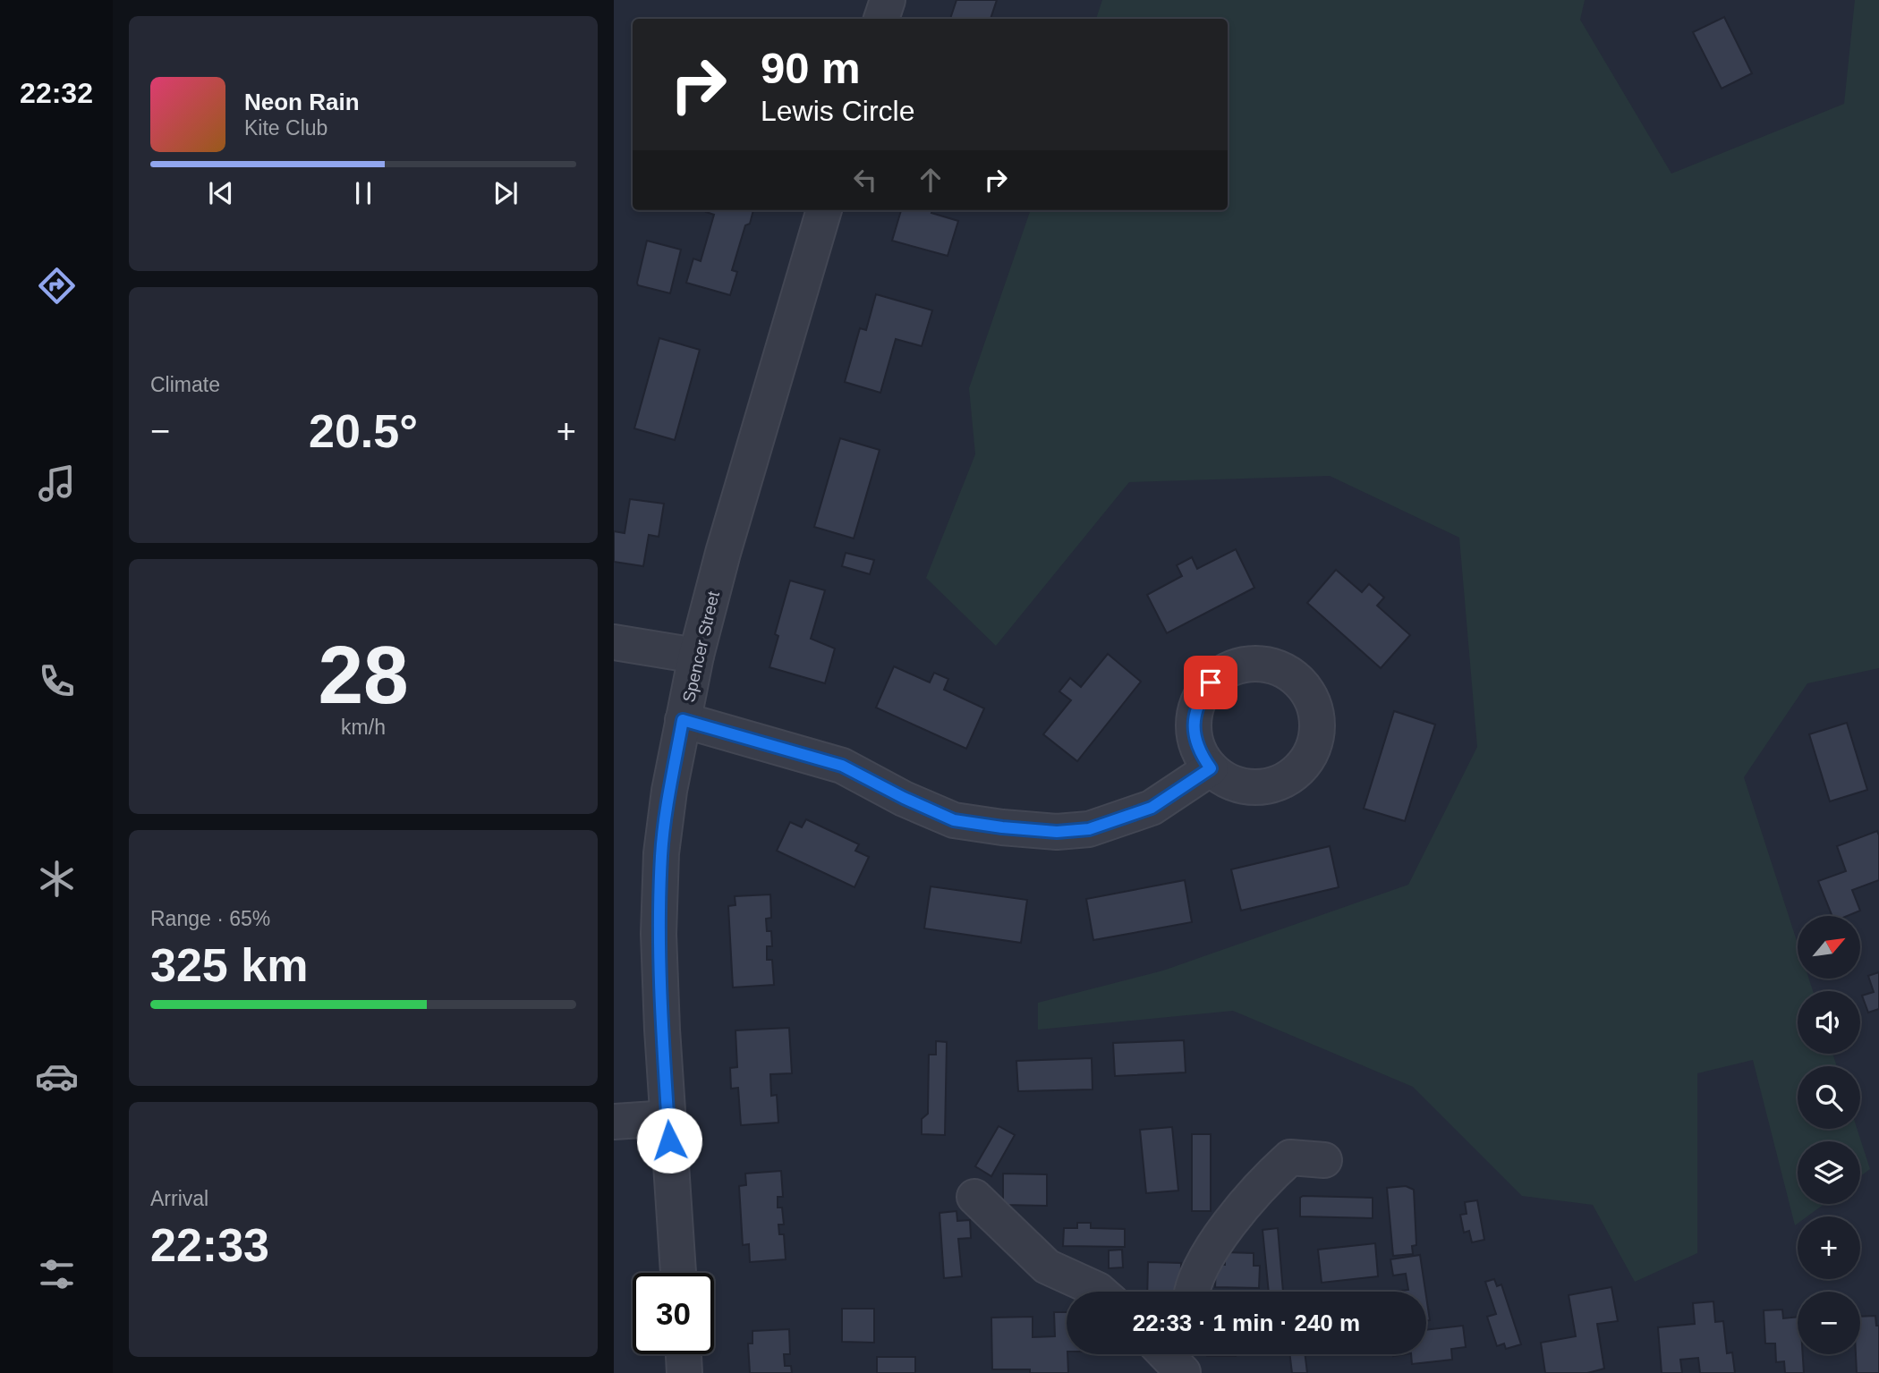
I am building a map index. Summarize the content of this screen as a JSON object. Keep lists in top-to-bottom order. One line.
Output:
{"streets":{"street":["Spencer Street"]},"north":"top right","page":{"tabs":"22:32","turn":["90 m","Lewis Circle"],"song":["Neon Rain","Kite Club"],"tile":["Climate",["28","km/h"],["Range · 65%","325 km"],["Arrival","22:33"]],"heat":["−","20.5°","+"],"map_buttons":["+","−"],"limit":"30","trip":"22:33 · 1 min · 240 m"}}
